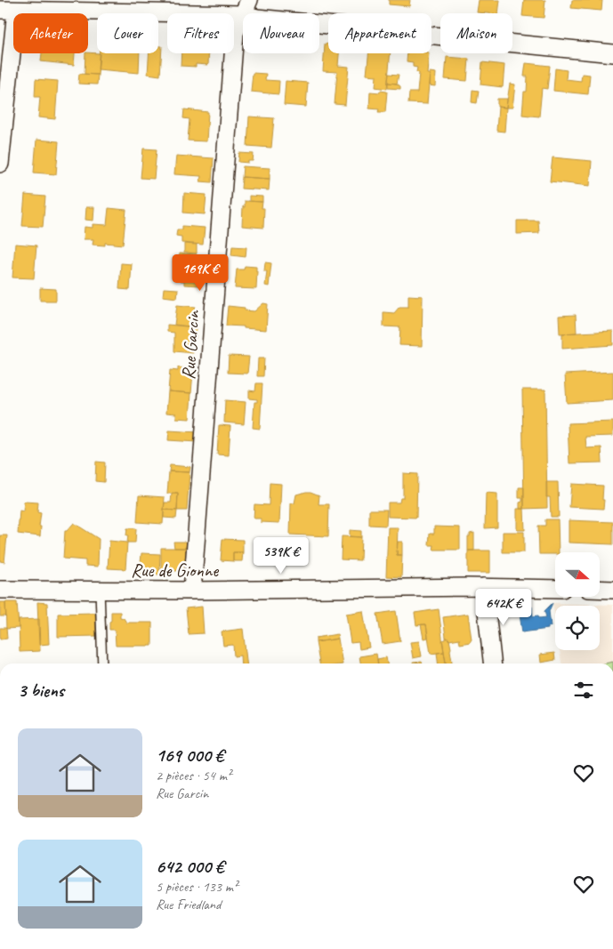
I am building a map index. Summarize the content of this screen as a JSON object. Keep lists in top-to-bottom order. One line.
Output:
{"streets":{"street":["Rue Garcin","Rue de Gionne"]},"crossings":[["Rue Garcin","Rue de Gionne"]],"north":"right","page":{"chip":["Acheter","Louer","Filtres","Nouveau","Appartement","Maison"],"price":["169K €","539K €","642K €"],"heading":"3 biens","list":[{"name":"169 000 €","note":"2 pièces · 54 m² · Rue Garcin"},{"name":"642 000 €","note":"5 pièces · 133 m² · Rue Friedland"}]}}
